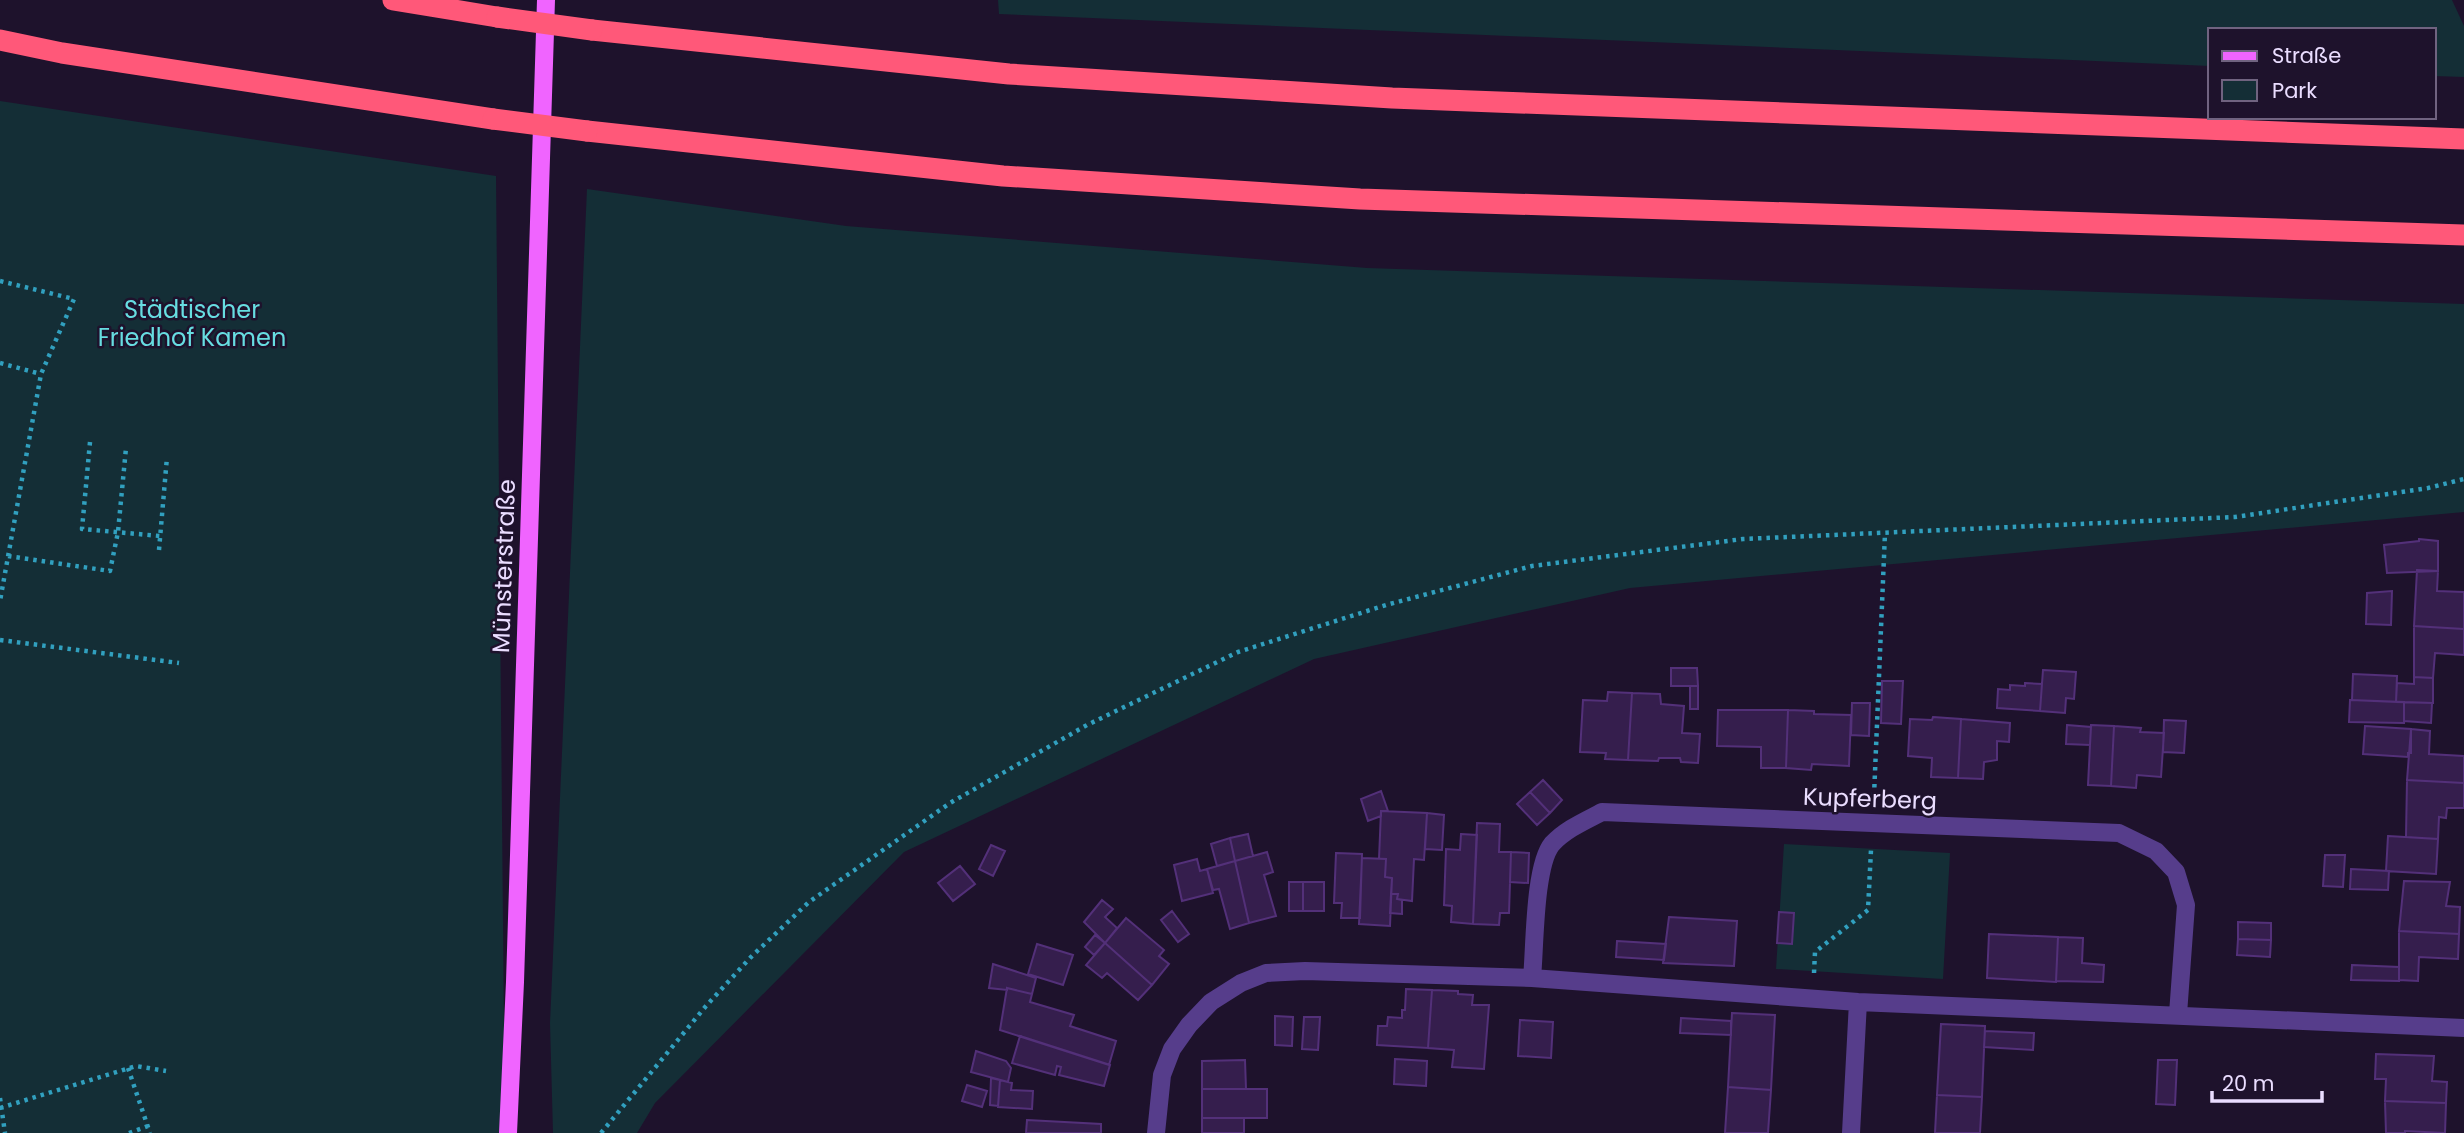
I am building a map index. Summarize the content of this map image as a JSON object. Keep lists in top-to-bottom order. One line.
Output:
{"streets":{"main road":["Münsterstraße"],"street":["Kupferberg"]},"parks":["Städtischer Friedhof Kamen"],"legend":["Straße","Park"],"scale_bar":"20 m"}
